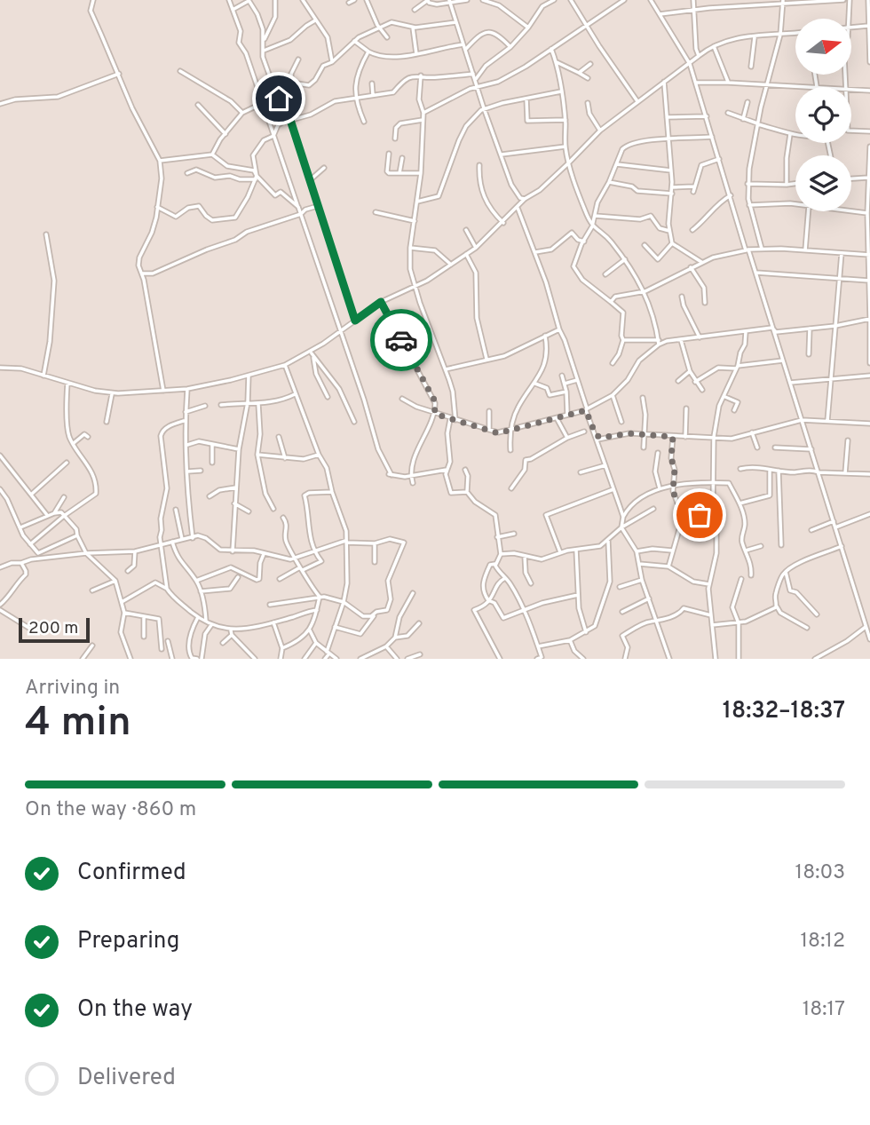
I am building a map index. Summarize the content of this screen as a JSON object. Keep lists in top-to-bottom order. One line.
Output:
{"scale_bar":"200 m","north":"right","page":{"scale":"200 m","heading":["4 min","Arriving in","18:32–18:37"],"bar":"On the way · 860 m","list":[["Confirmed","18:03"],["Preparing","18:12"],["On the way","18:17"],"Delivered"]}}
